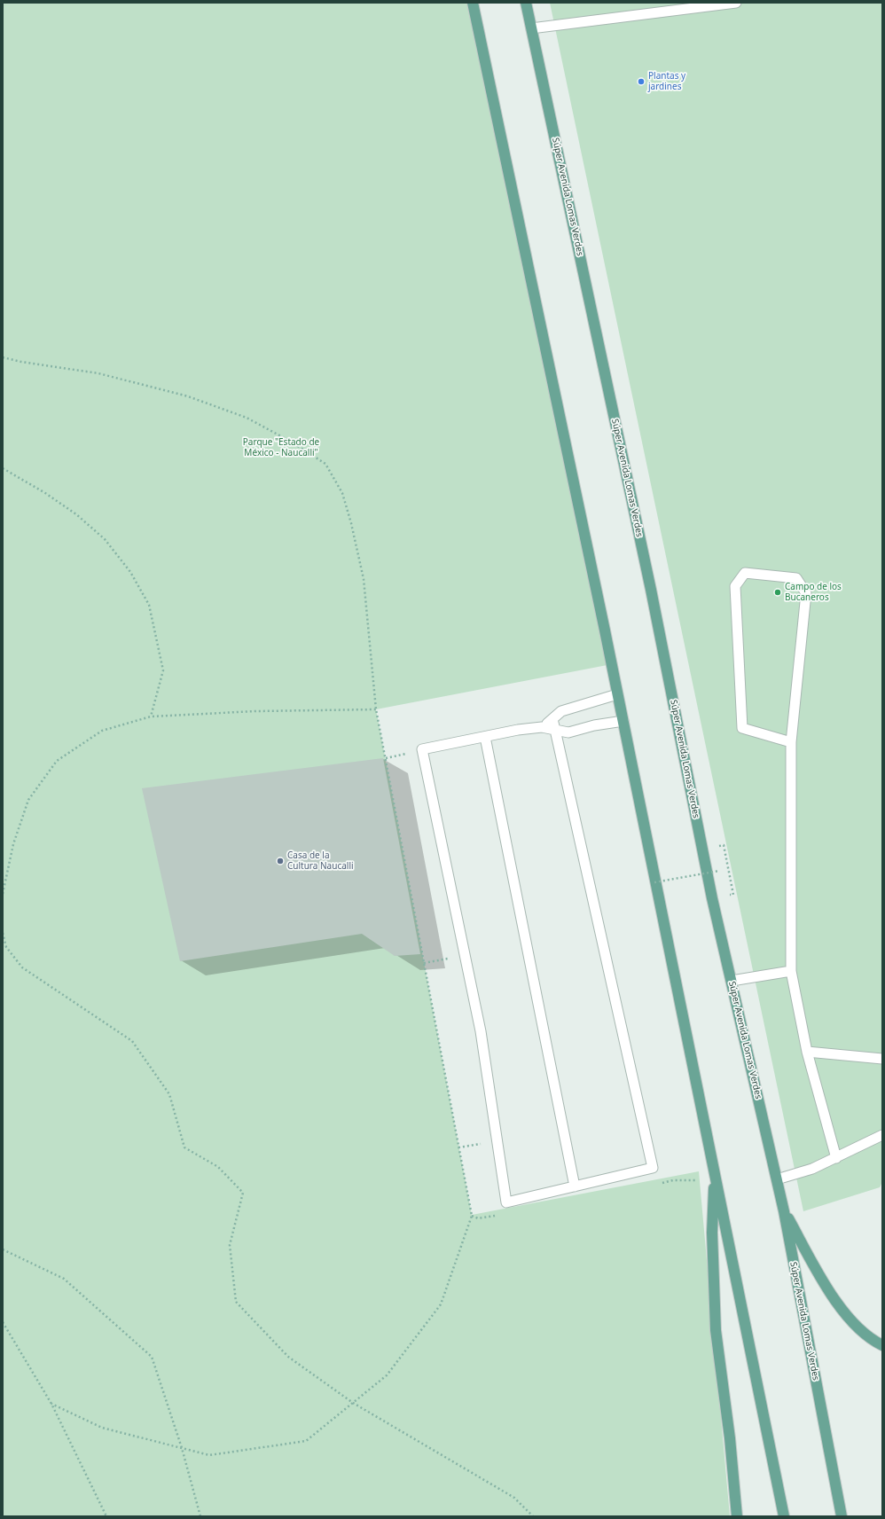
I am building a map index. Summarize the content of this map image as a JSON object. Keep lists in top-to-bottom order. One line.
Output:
{"streets":{"main road":["Súper Avenida Lomas Verdes"]},"parks":["Parque \"Estado de México - Naucalli\""],"places":["Plantas y jardines","Campo de los Bucaneros","Casa de la Cultura Naucalli"]}
